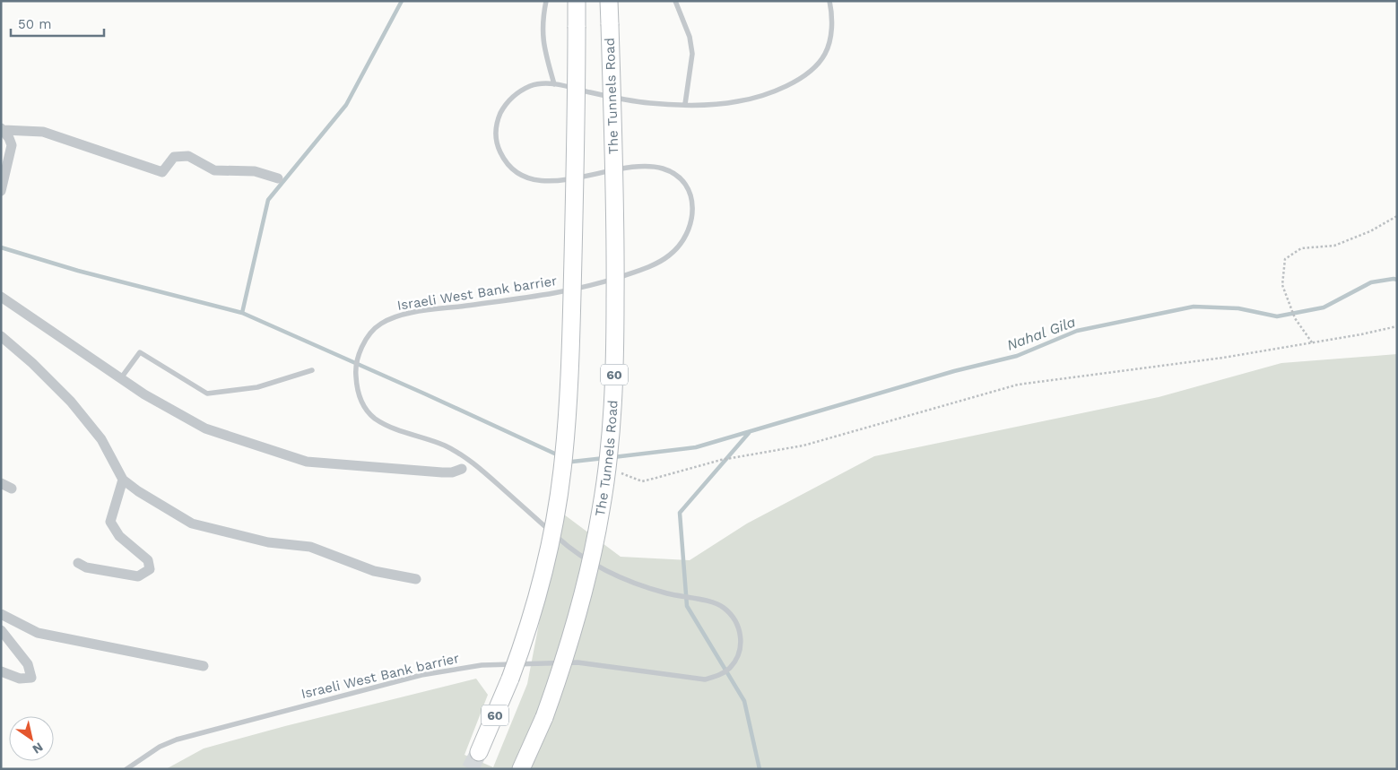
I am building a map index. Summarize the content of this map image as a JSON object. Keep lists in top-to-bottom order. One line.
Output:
{"streets":{"highway":["The Tunnels Road","60"],"lane":["Israeli West Bank barrier"]},"water":["Nahal Gila"],"scale_bar":"50 m","north":"bottom right"}
